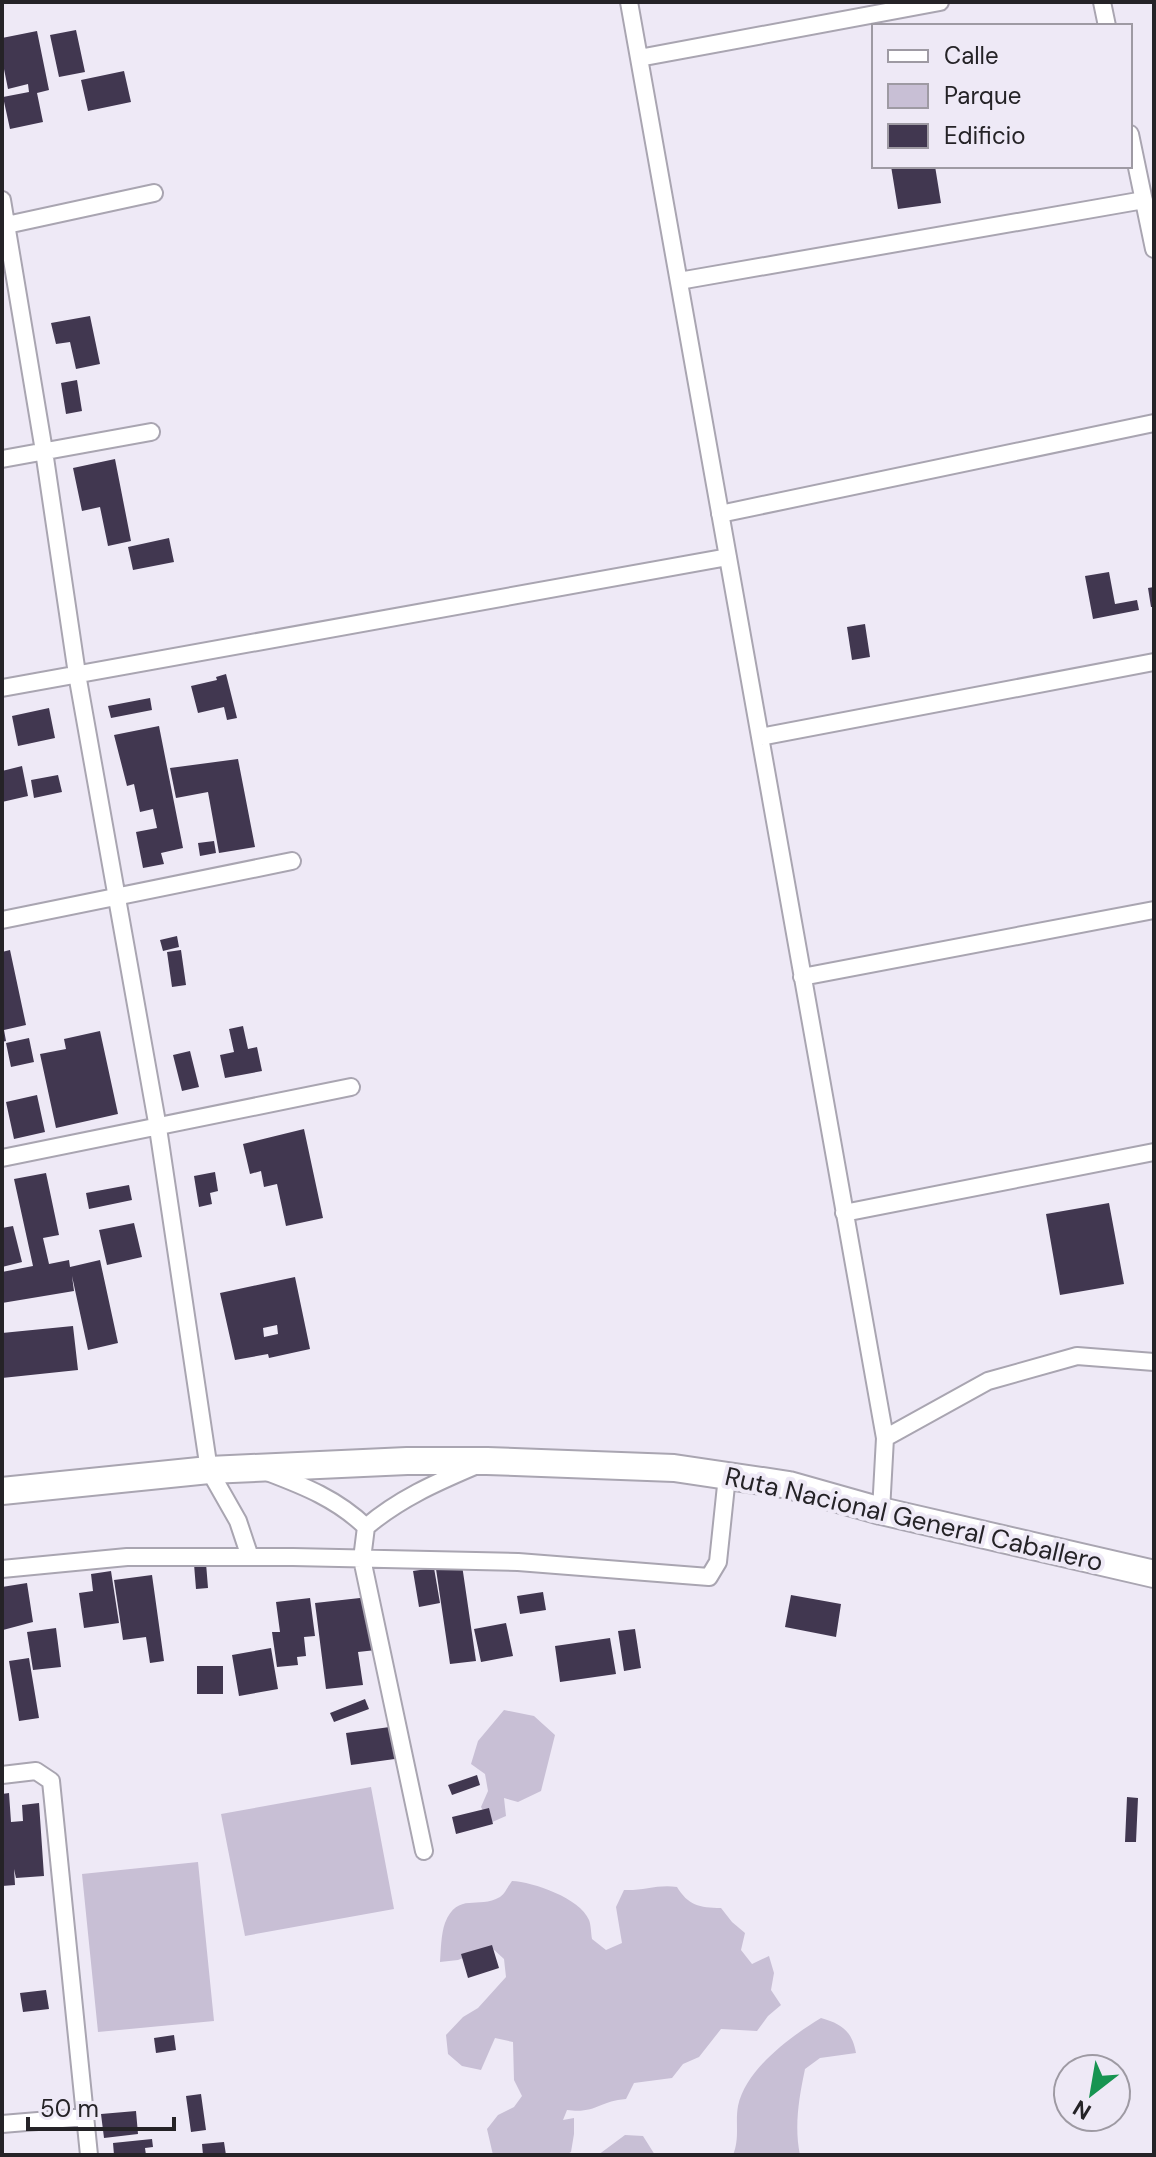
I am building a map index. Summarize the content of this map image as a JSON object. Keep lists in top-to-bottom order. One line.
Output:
{"streets":{"highway":["Ruta Nacional General Caballero"]},"legend":["Calle","Parque","Edificio"],"scale_bar":"50 m","north":"bottom left"}
